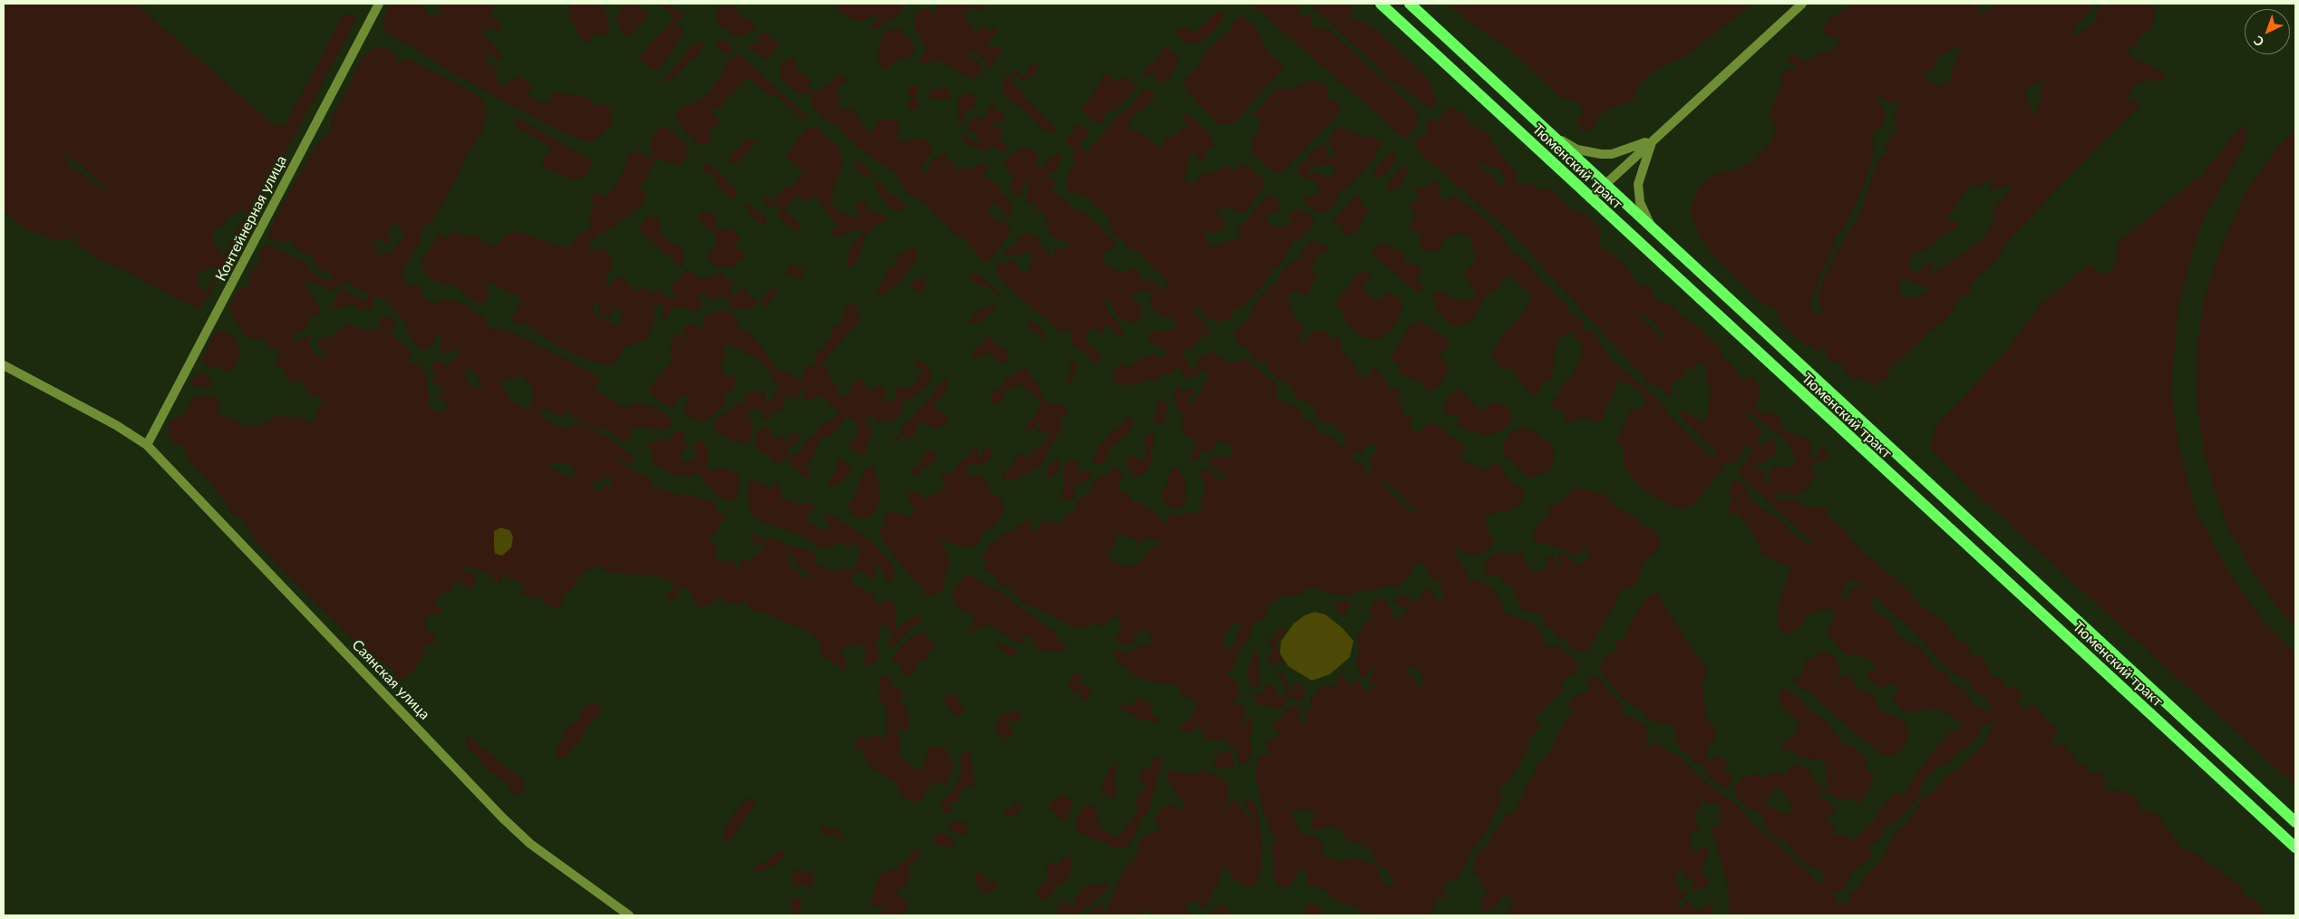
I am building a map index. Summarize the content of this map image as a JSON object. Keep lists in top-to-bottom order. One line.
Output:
{"streets":{"main road":["Тюменский тракт"],"street":["Контейнерная улица","Саянская улица"]},"crossings":[["Контейнерная улица","Саянская улица"]],"north":"bottom left"}
